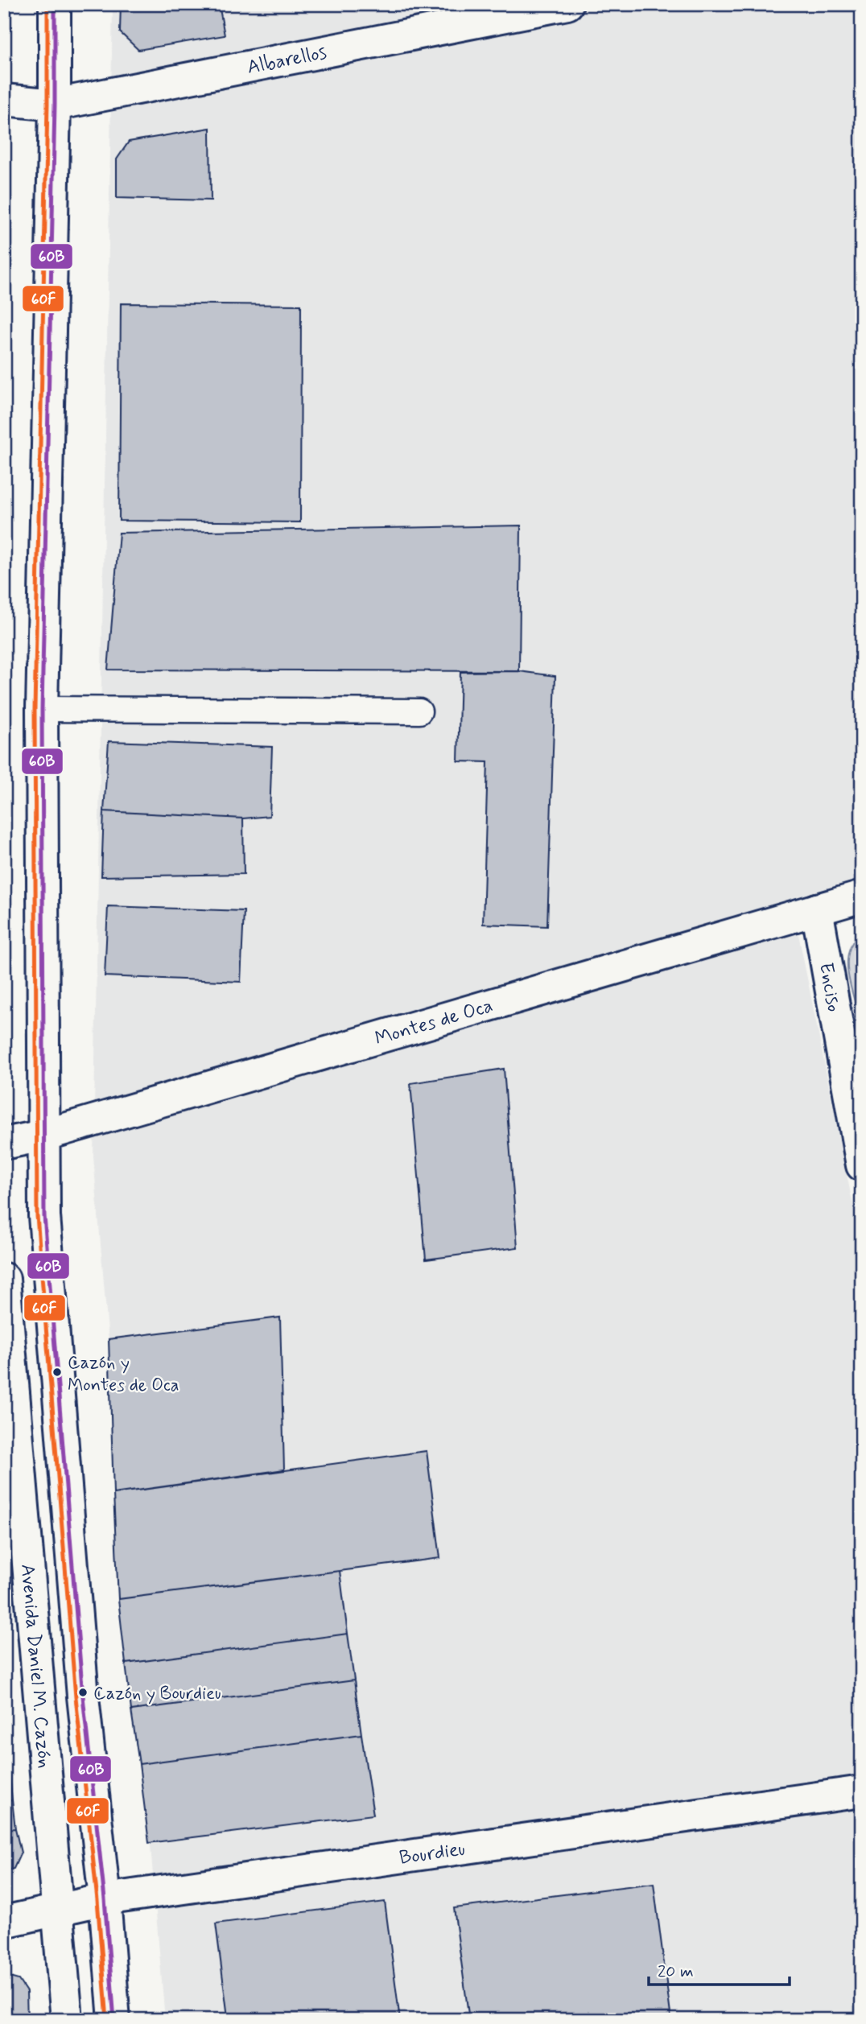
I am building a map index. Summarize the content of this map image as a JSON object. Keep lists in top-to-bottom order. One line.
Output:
{"streets":{"main road":["Albarellos","Enciso","Montes de Oca","Avenida Daniel M. Cazón","Bourdieu"]},"crossings":[["Enciso","Montes de Oca"],["Avenida Daniel M. Cazón","Bourdieu"]],"places":["Cazón y Montes de Oca","Cazón y Bourdieu"],"lines":["transit line 60B","transit line 60F"],"scale_bar":"20 m"}
